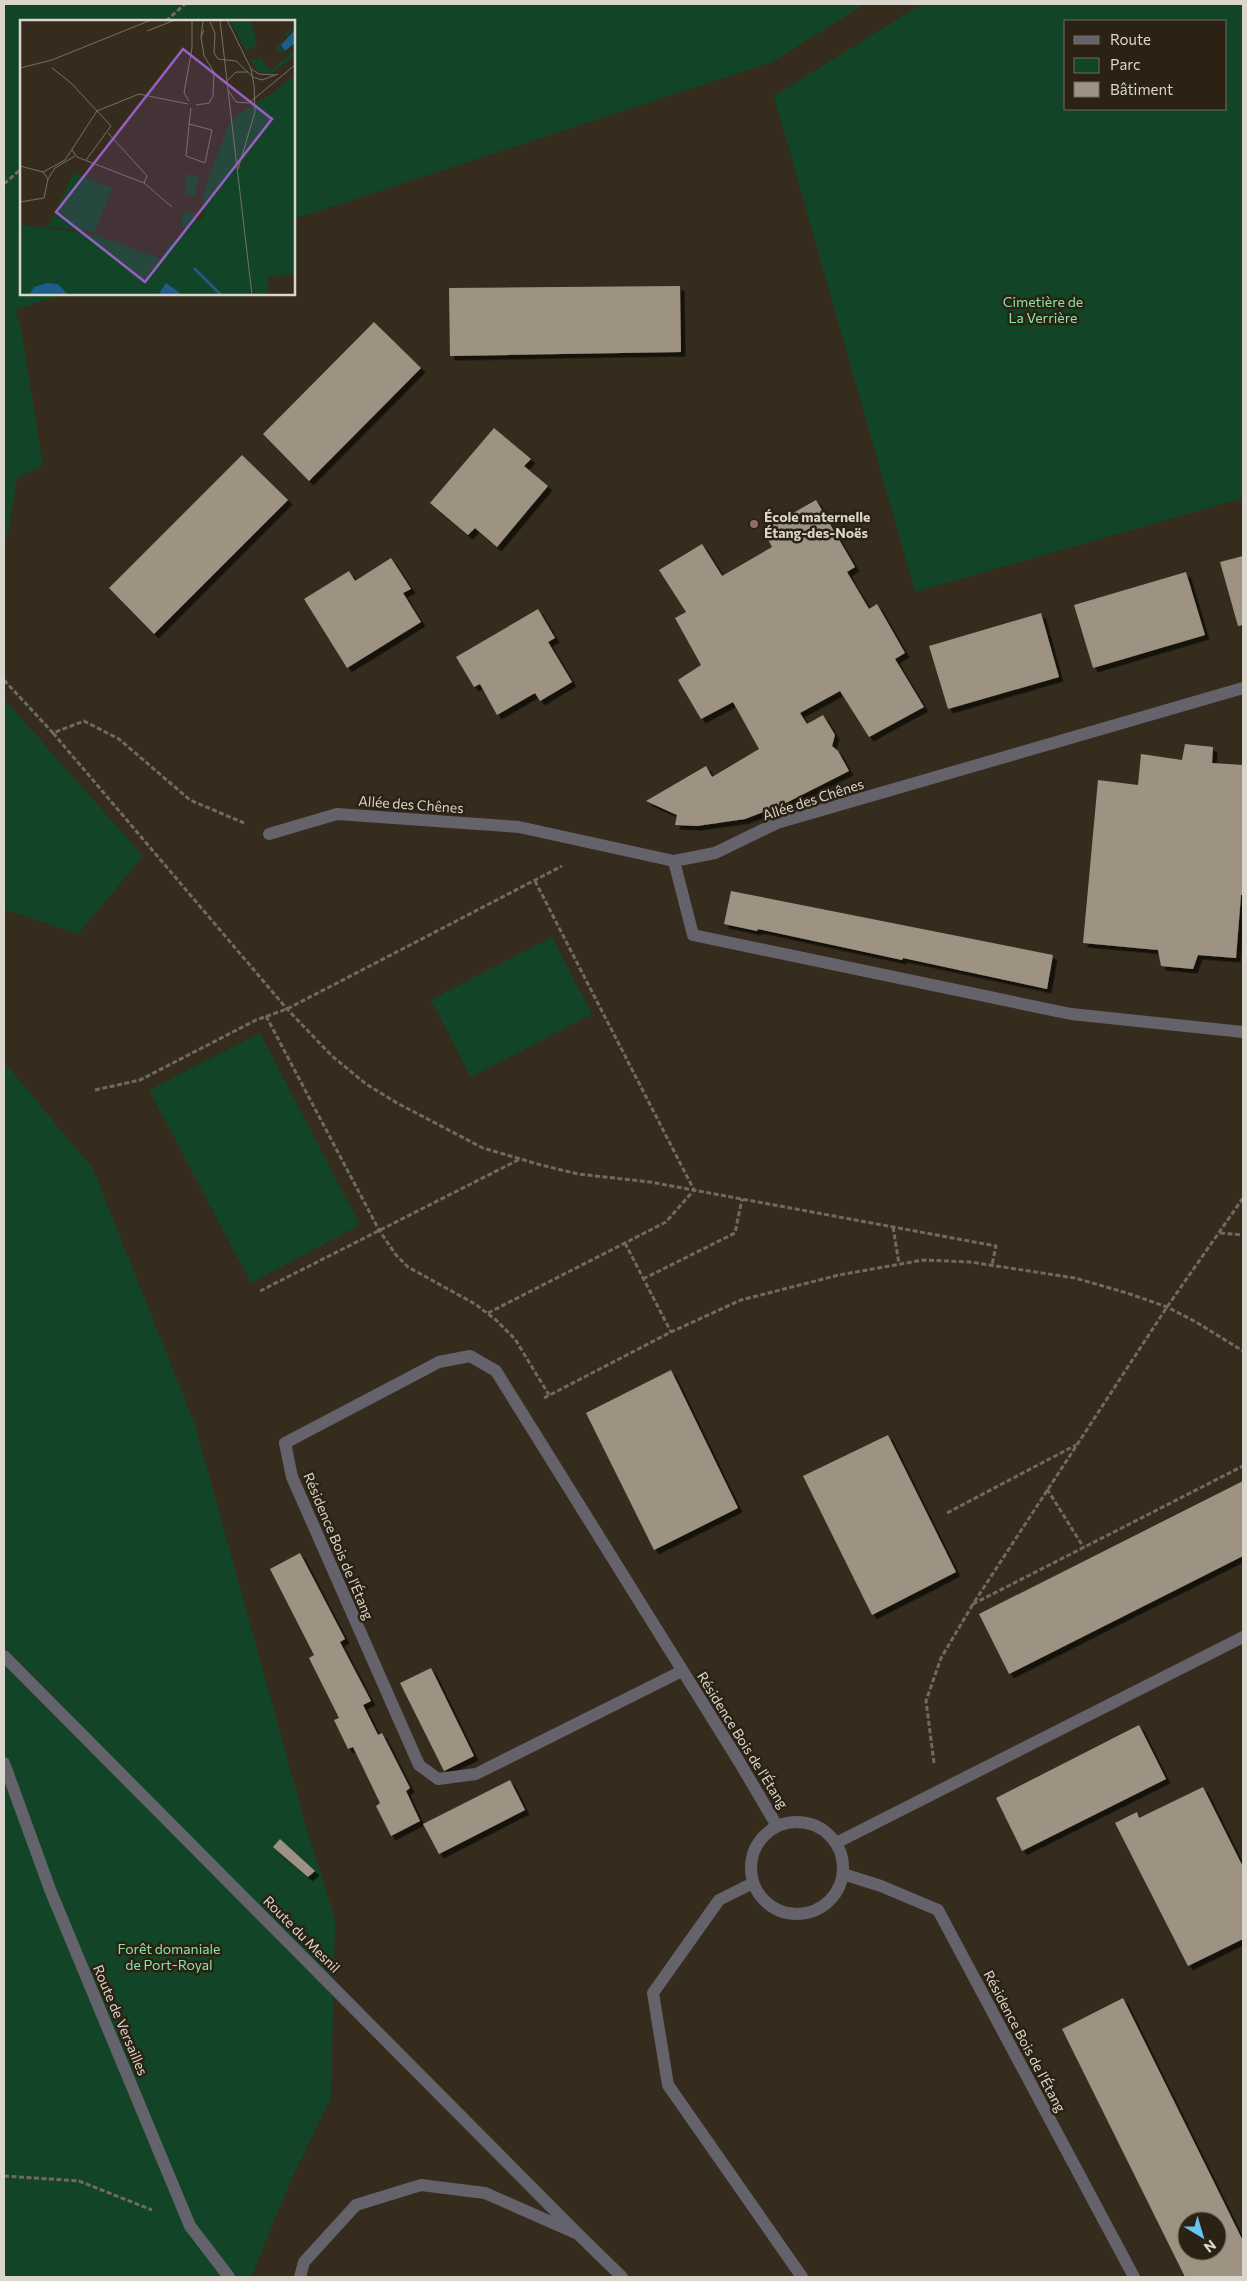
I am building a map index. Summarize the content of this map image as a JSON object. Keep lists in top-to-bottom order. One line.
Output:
{"streets":{"street":["Allée des Chênes","Résidence Bois de l'Étang","Route du Mesnil","Route de Versailles"]},"parks":["Cimetière de La Verrière","Forêt domaniale de Port-Royal"],"places":["École maternelle Étang-des-Noës"],"legend":["Route","Parc","Bâtiment"],"north":"bottom right"}
